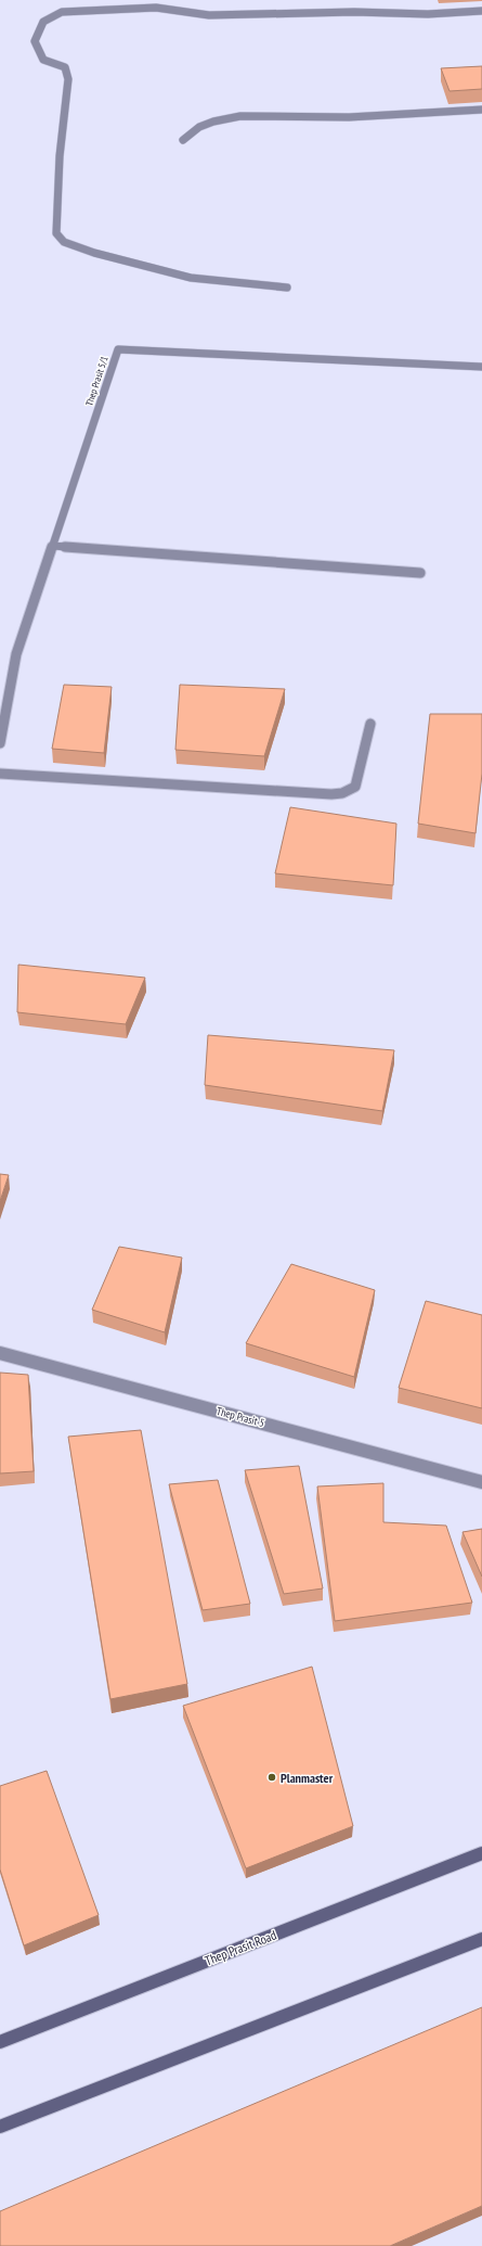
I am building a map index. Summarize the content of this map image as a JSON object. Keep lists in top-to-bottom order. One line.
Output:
{"streets":{"main road":["Thep Prasit Road"],"street":["Thep Prasit 5/1","Thep Prasit 5"]},"places":["Planmaster"]}
